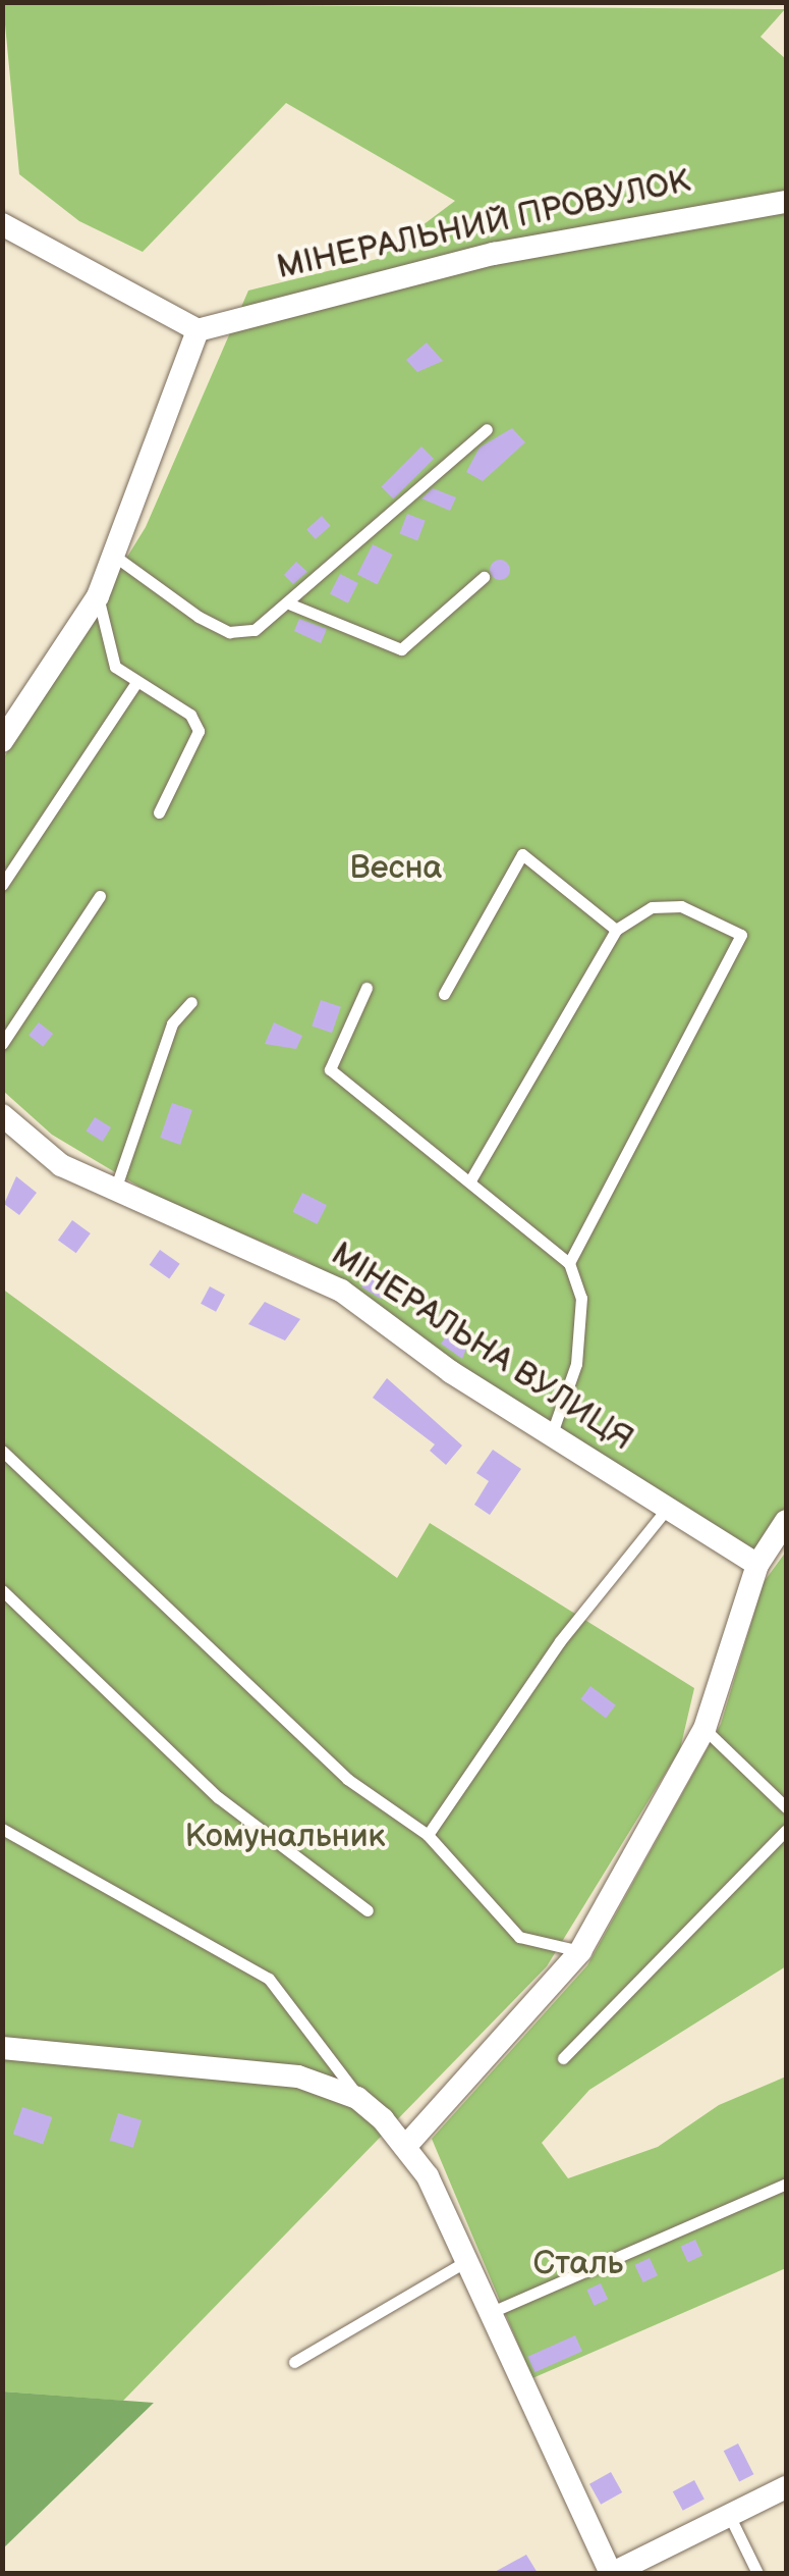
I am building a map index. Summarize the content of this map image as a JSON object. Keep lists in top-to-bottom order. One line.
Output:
{"streets":{"street":["МІНЕРАЛЬНИЙ ПРОВУЛОК","МІНЕРАЛЬНА ВУЛИЦЯ"]},"parks":["Весна","Комунальник","Сталь"]}
